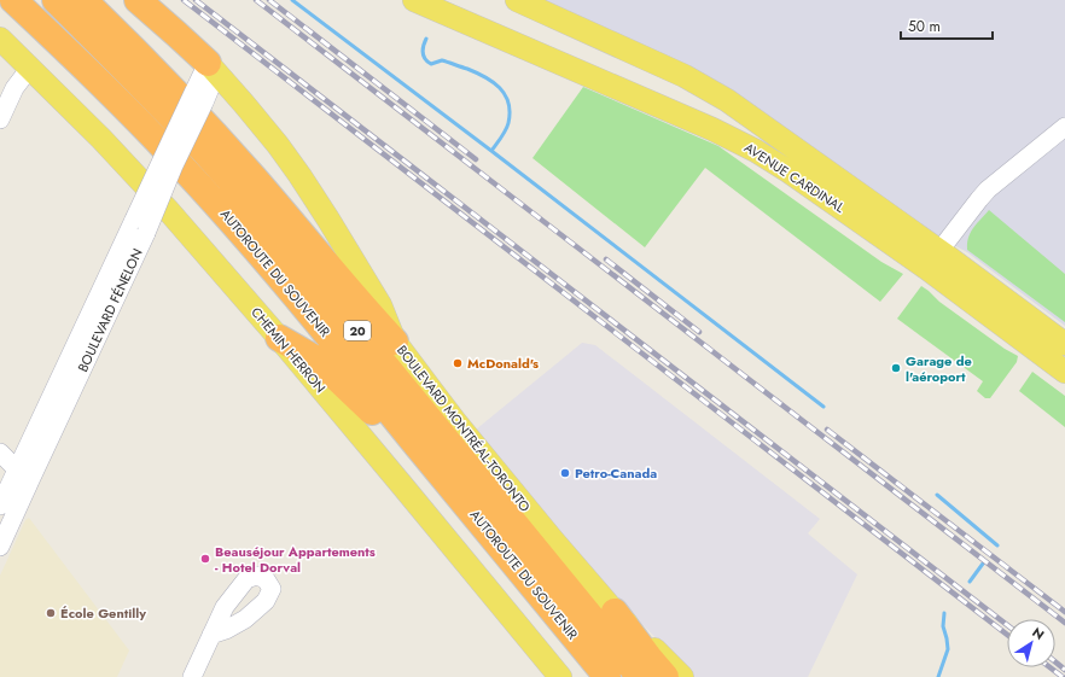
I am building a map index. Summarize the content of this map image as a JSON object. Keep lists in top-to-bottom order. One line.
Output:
{"streets":{"highway":["AUTOROUTE DU SOUVENIR","20"],"main road":["AVENUE CARDINAL","CHEMIN HERRON","BOULEVARD MONTRÉAL-TORONTO"],"street":["BOULEVARD FÉNELON"]},"crossings":[["BOULEVARD FÉNELON","BOULEVARD MONTRÉAL-TORONTO"]],"places":["McDonald's","Garage de l'aéroport","Petro-Canada","Beauséjour Appartements - Hotel Dorval","École Gentilly"],"scale_bar":"50 m","north":"top right"}
